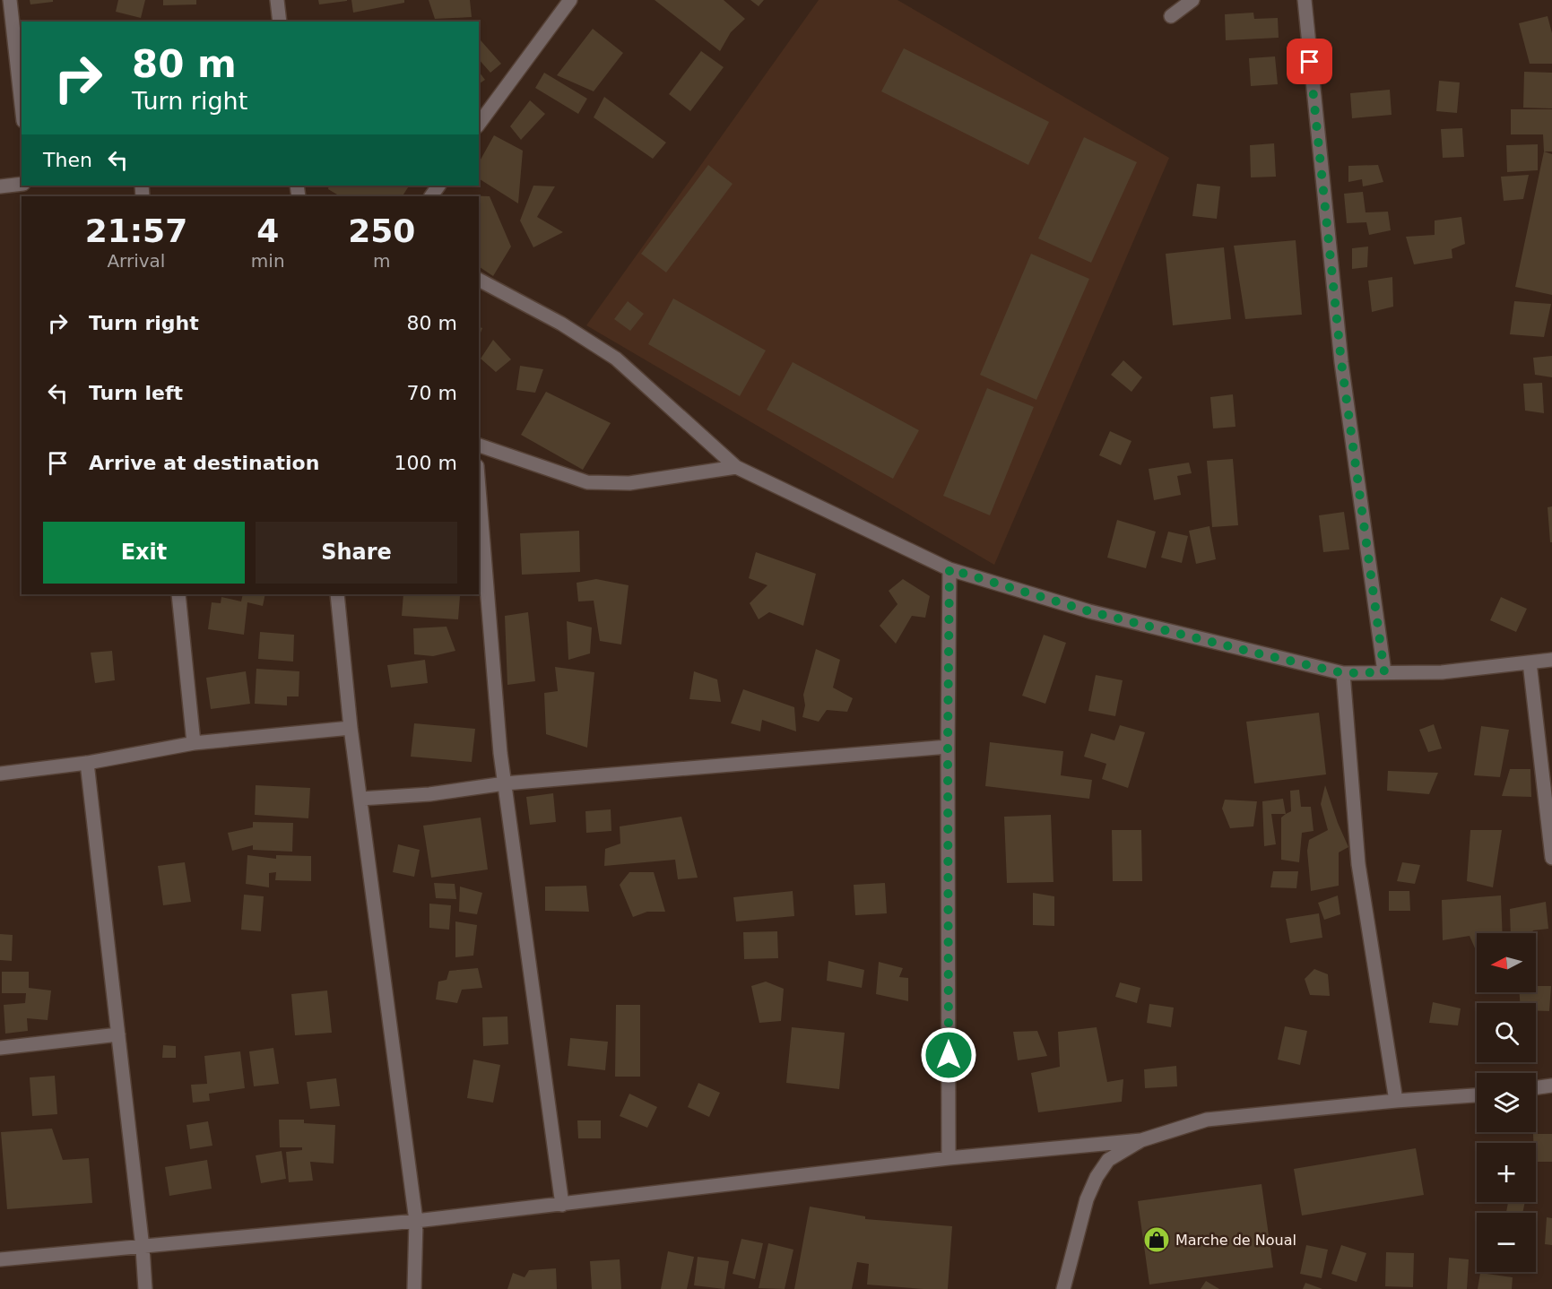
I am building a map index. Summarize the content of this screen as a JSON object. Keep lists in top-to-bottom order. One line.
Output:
{"places":{"shop":["Marche de Noual"]},"north":"left","page":{"turn":["80 m","Turn right"],"then":"Then","eta":["21:57","Arrival","4","min","250","m"],"list":[{"name":"Turn right","value":"80 m"},{"name":"Turn left","value":"70 m"},{"name":"Arrive at destination","value":"100 m"}],"buttons":["Exit","Share"],"map_buttons":["+","−"]}}
